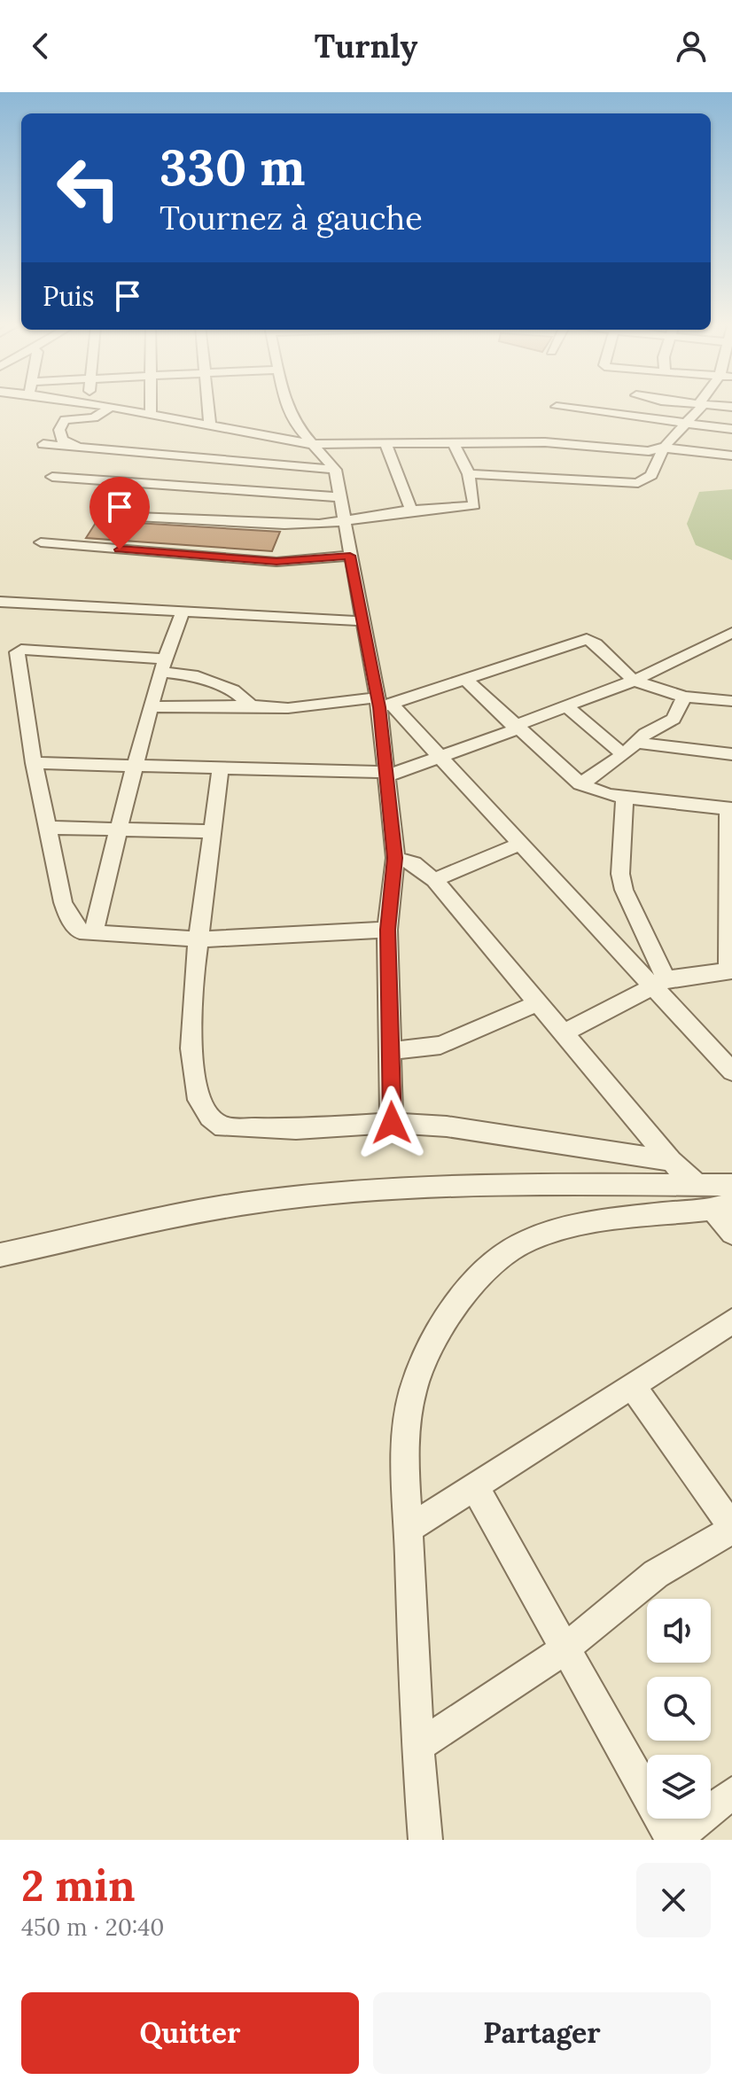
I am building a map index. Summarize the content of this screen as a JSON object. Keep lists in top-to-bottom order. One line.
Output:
{"page":{"header":"Turnly","turn":["330 m","Tournez à gauche"],"then":"Puis","heading":["2 min","450 m · 20:40"],"buttons":["Quitter","Partager"]}}
